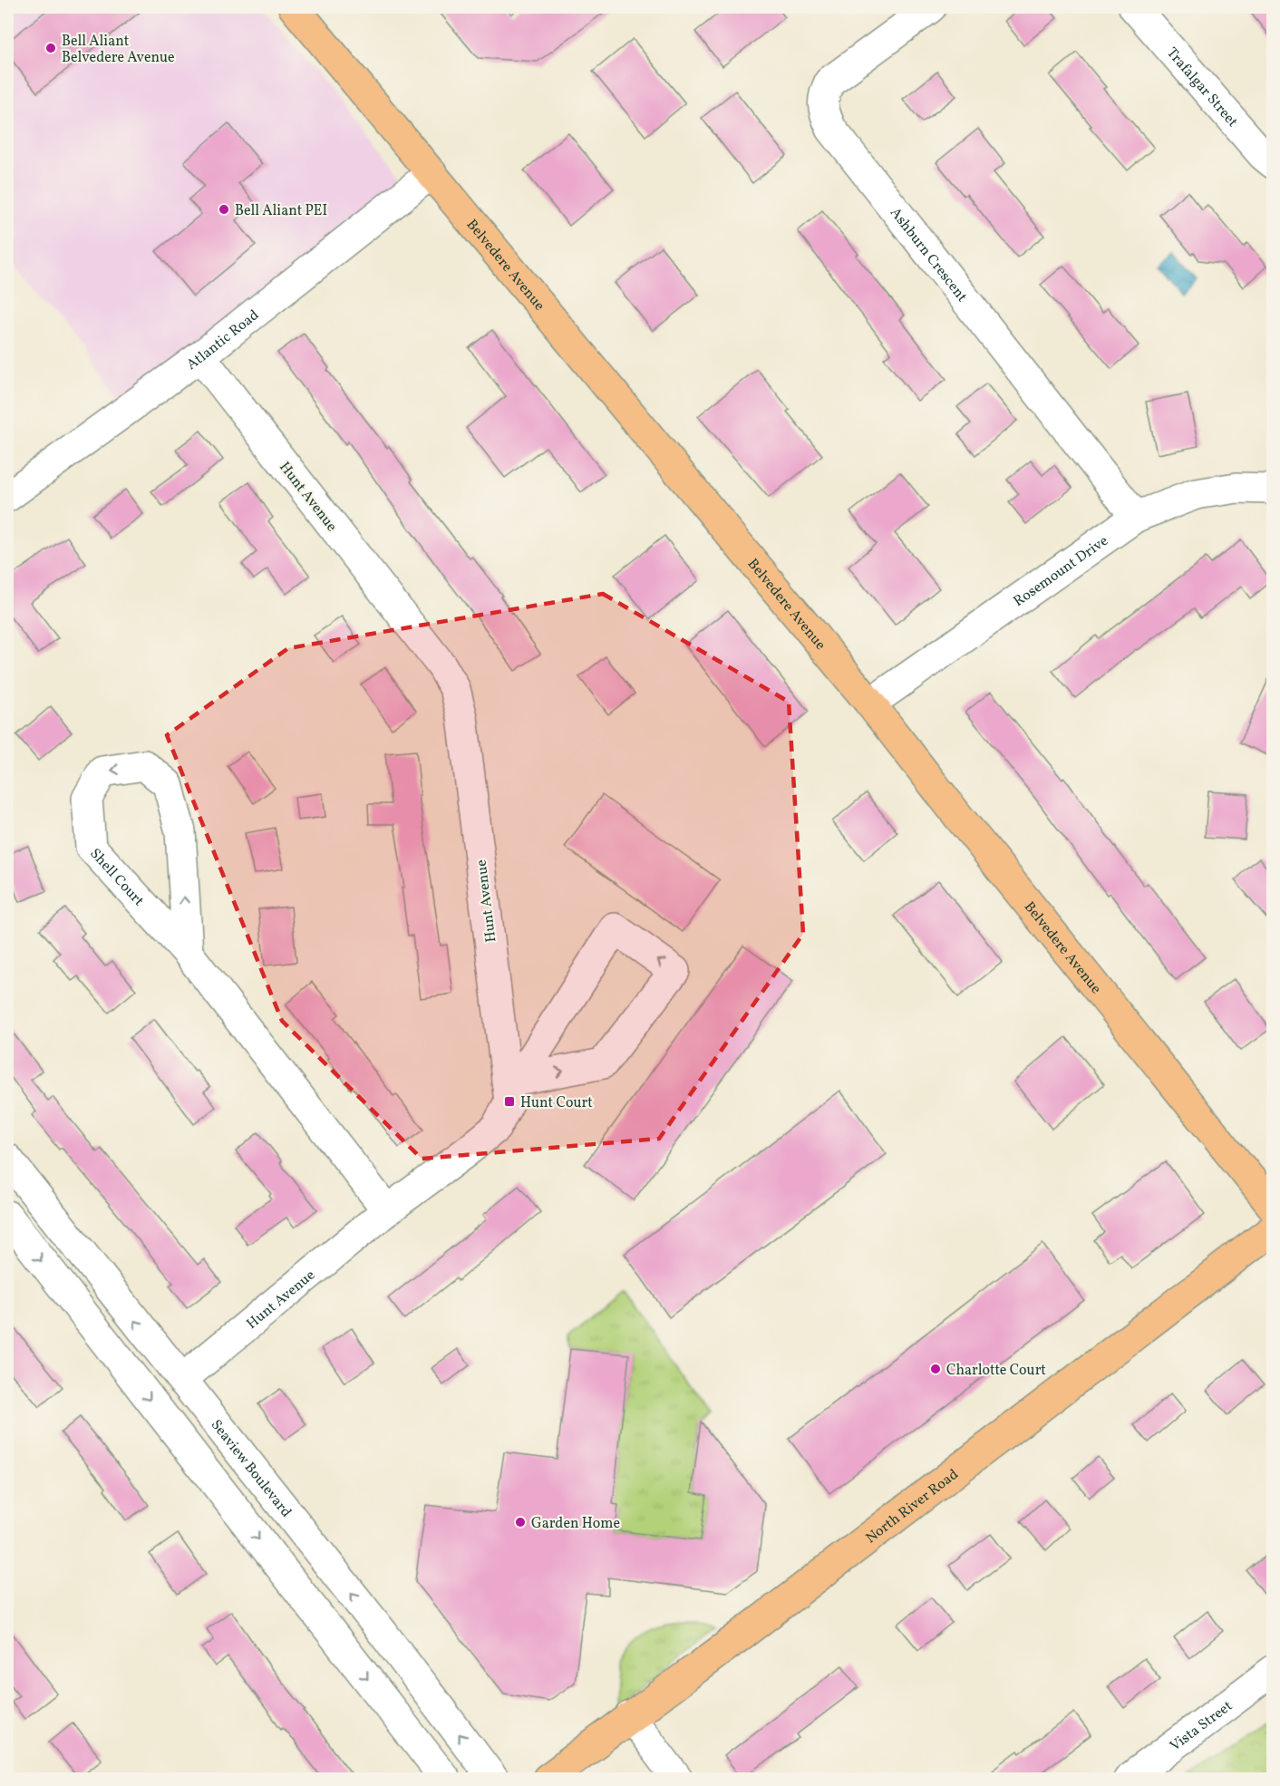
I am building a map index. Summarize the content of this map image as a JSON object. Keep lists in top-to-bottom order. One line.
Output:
{"streets":{"main road":["Belvedere Avenue","North River Road"],"street":["Trafalgar Street","Ashburn Crescent","Atlantic Road","Hunt Avenue","Rosemount Drive","Shell Court","Seaview Boulevard","Vista Street"]},"crossings":[["Ashburn Crescent","Rosemount Drive"],["Belvedere Avenue","Atlantic Road"],["Belvedere Avenue","Rosemount Drive"],["Atlantic Road","Hunt Avenue"],["Hunt Avenue","Shell Court"],["Hunt Avenue","Seaview Boulevard"]],"places":{"other":["Bell Aliant Belvedere Avenue","Bell Aliant PEI","Charlotte Court","Garden Home"],"transit":["Hunt Court"]}}
